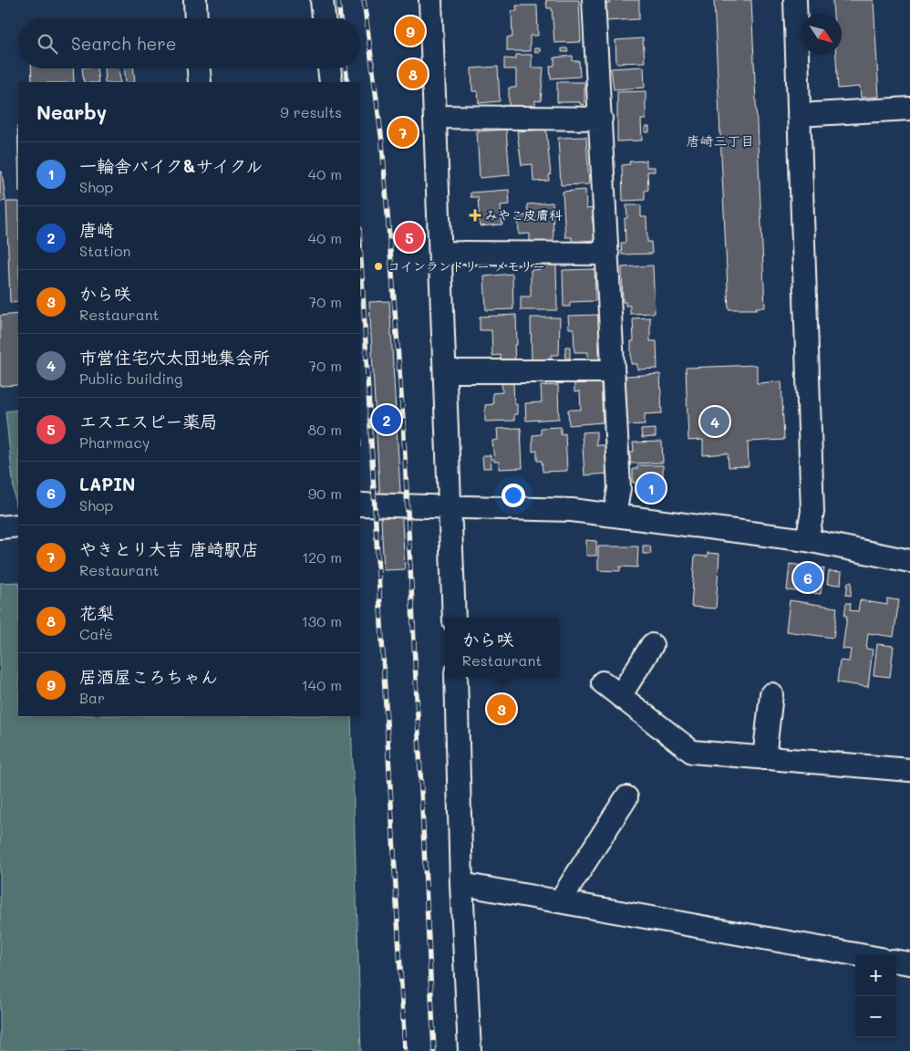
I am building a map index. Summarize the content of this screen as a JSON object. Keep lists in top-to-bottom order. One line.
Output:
{"districts":["唐崎三丁目"],"places":{"health":["みやこ皮膚科"],"other":["コインランドリー メモリー"]},"north":"bottom right","page":{"pins":["9","8","7","5","2","4","1","6","3"],"search":"Search here","heading":["Nearby","9 results"],"list":[{"mark":"1","name":"一輪舎バイク&サイクル","note":"Shop","value":"40 m"},{"mark":"2","name":"唐崎","note":"Station","value":"40 m"},{"mark":"3","name":"から咲","note":"Restaurant","value":"70 m"},{"mark":"4","name":"市営住宅穴太団地集会所","note":"Public building","value":"70 m"},{"mark":"5","name":"エスエスピー薬局","note":"Pharmacy","value":"80 m"},{"mark":"6","name":"LAPIN","note":"Shop","value":"90 m"},{"mark":"7","name":"やきとり大吉 唐崎駅店","note":"Restaurant","value":"120 m"},{"mark":"8","name":"花梨","note":"Café","value":"130 m"},{"mark":"9","name":"居酒屋ころちゃん","note":"Bar","value":"140 m"}],"popup":["から咲","Restaurant"],"map_buttons":["+","−"]}}
